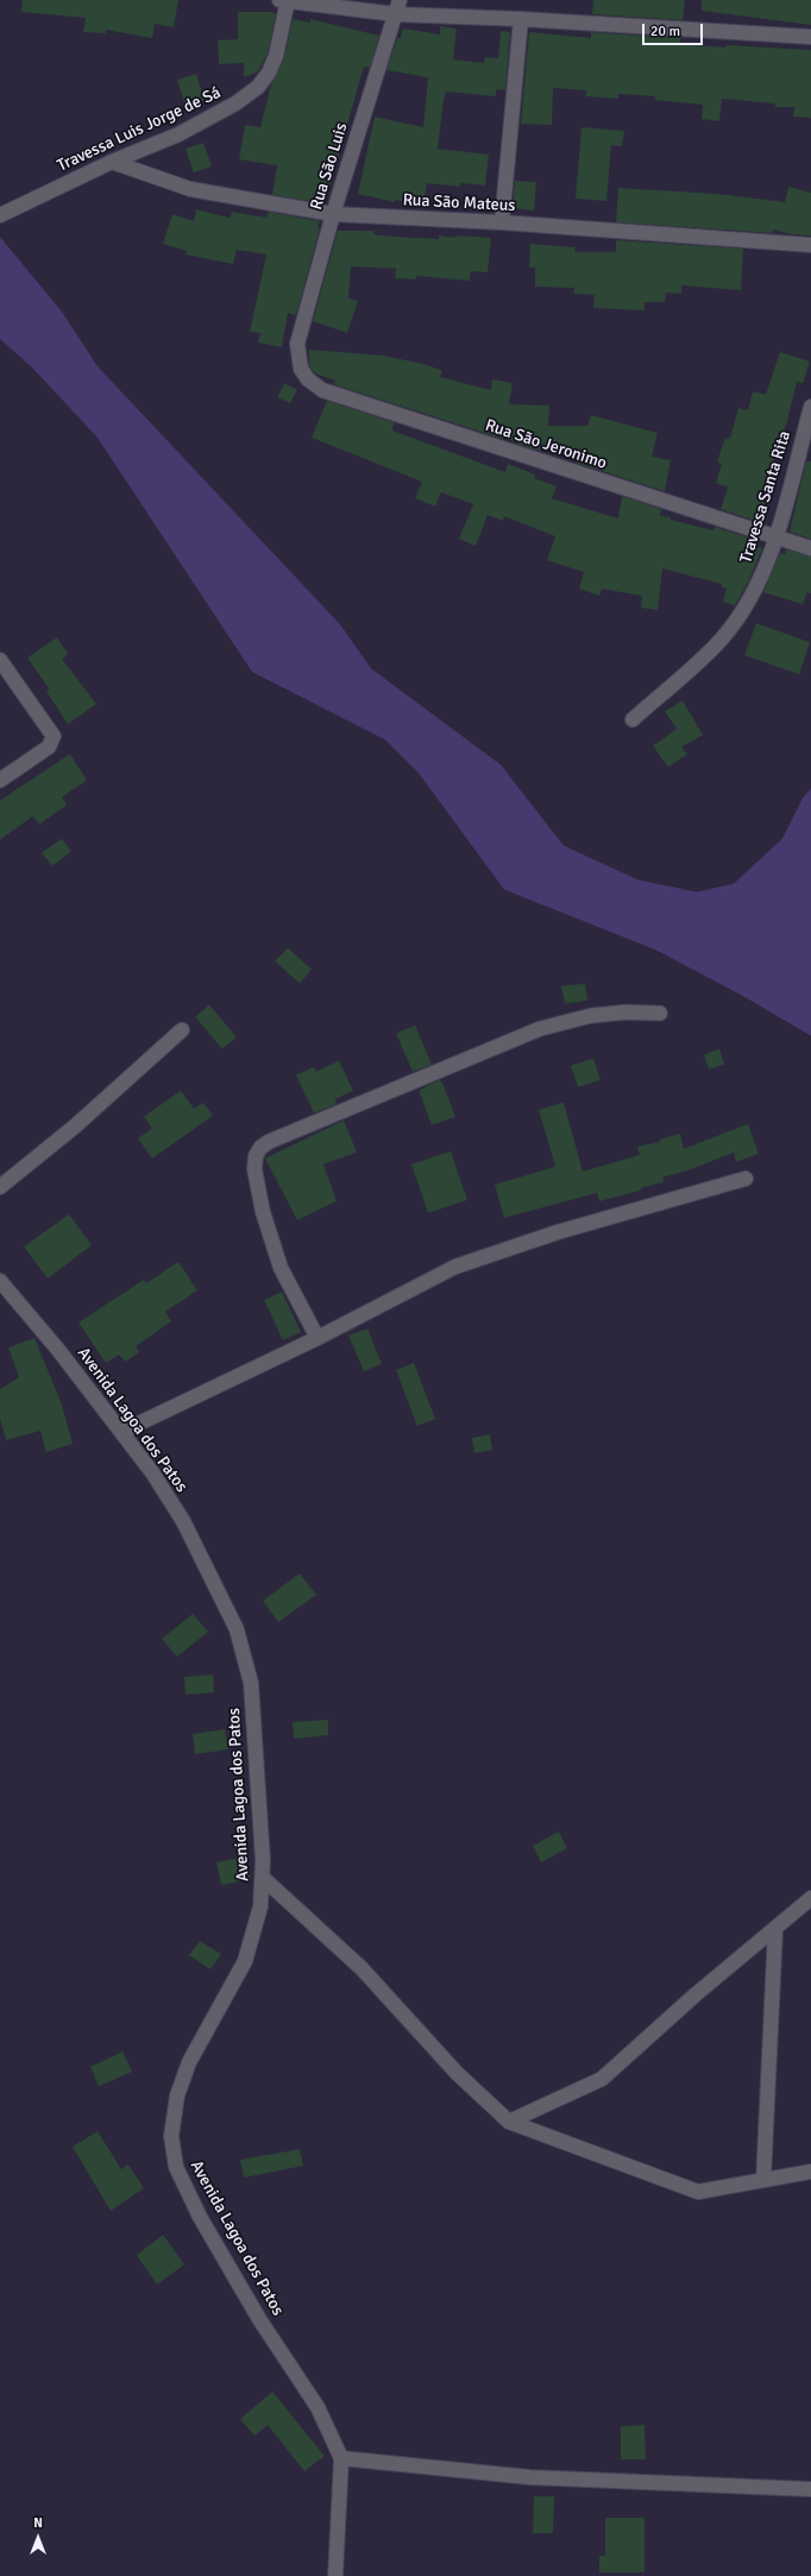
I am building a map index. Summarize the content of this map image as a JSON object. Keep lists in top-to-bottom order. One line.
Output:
{"streets":{"street":["Travessa Luis Jorge de Sá","Rua São Luis","Rua São Mateus","Rua São Jeronimo","Travessa Santa Rita","Avenida Lagoa dos Patos"]},"crossings":[["Travessa Luis Jorge de Sá","Rua São Mateus"],["Rua São Luis","Rua São Mateus"],["Rua São Luis","Rua São Jeronimo"],["Rua São Jeronimo","Travessa Santa Rita"]],"scale_bar":"20 m","north":"top"}
